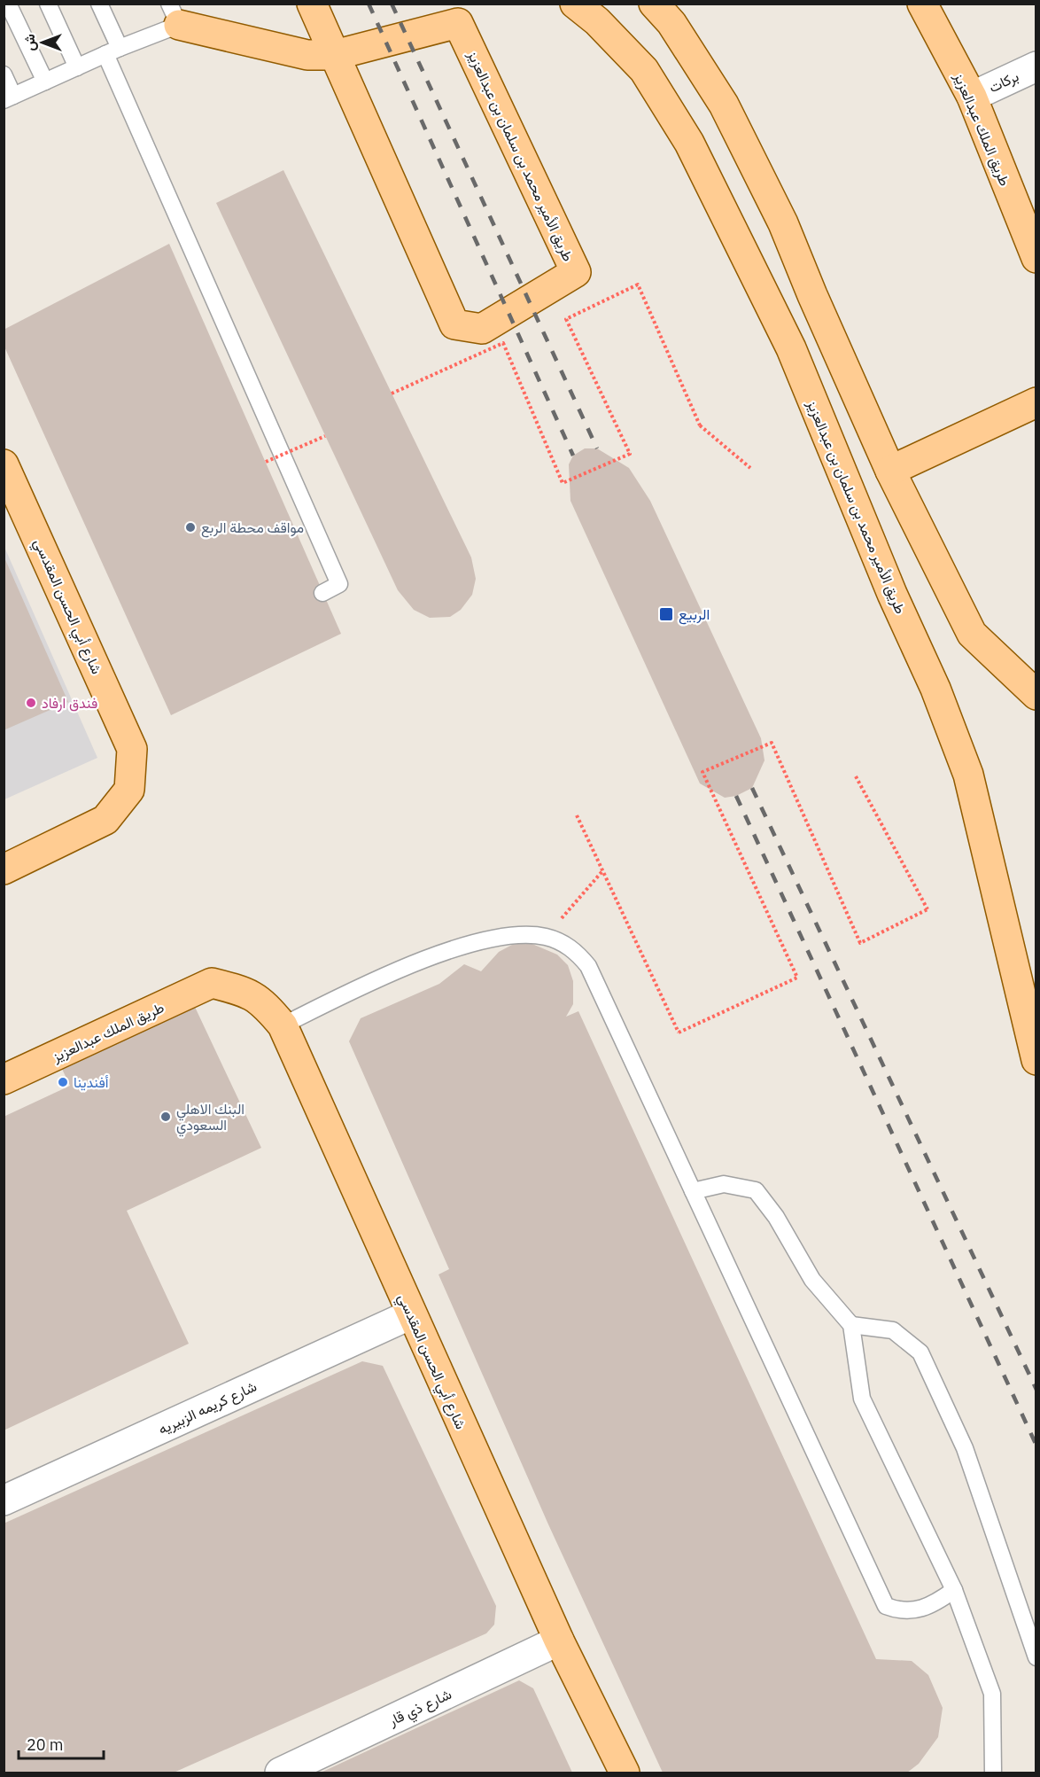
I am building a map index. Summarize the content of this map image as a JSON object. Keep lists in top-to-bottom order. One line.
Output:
{"streets":{"main road":["طريق الملك عبدالعزيز","طريق الأمير محمد بن سلمان بن عبدالعزيز","شارع أبي الحسن المقدسي"],"street":["بركات","شارع كريمه الزبيريه","شارع ذي قار"]},"crossings":[["بركات","طريق الملك عبدالعزيز"],["طريق الملك عبدالعزيز","شارع أبي الحسن المقدسي"],["شارع أبي الحسن المقدسي","شارع كريمه الزبيريه"],["شارع أبي الحسن المقدسي","شارع ذي قار"]],"places":{"other":["مواقف محطة الربع","فندق ارفاد","أفندينا","البنك الاهلي السعودي"],"transit":["الربيع"]},"scale_bar":"20 m","north":"left"}
